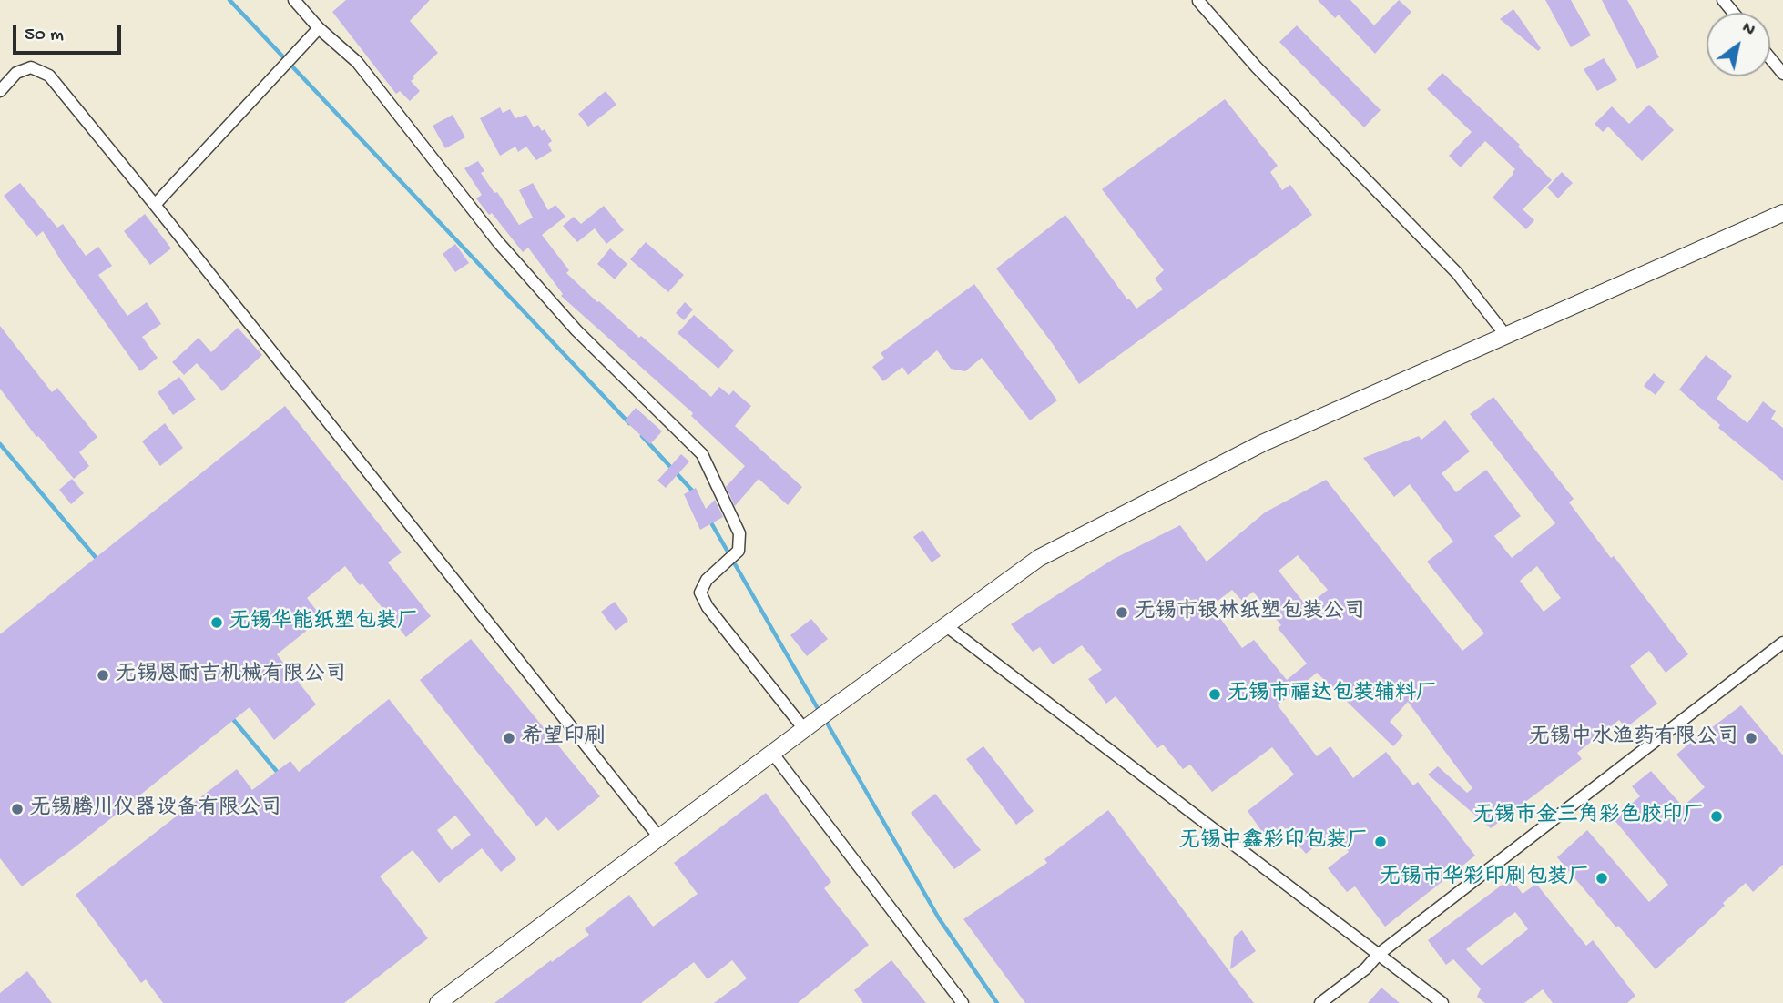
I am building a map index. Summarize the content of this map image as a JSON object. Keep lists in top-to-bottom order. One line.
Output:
{"places":["无锡市银林纸塑包装公司","无锡华能纸塑包装厂","无锡恩耐吉机械有限公司","无锡市福达包装辅料厂","希望印刷","无锡中水渔药有限公司","无锡腾川仪器设备有限公司","无锡市金三角彩色胶印厂","无锡中鑫彩印包装厂","无锡市华彩印刷包装厂"],"scale_bar":"50 m","north":"top right"}
